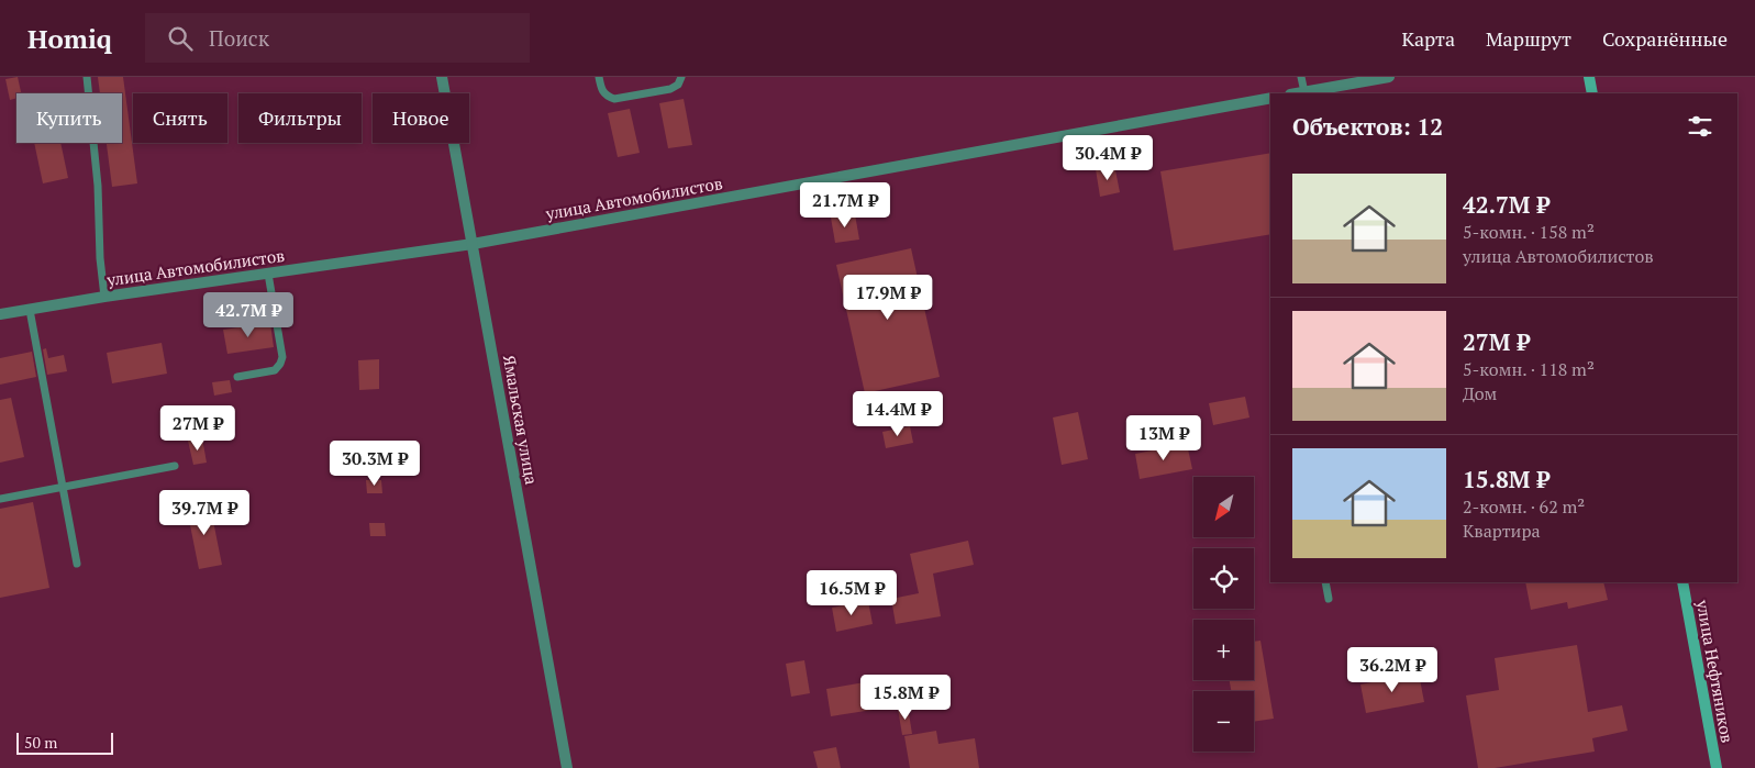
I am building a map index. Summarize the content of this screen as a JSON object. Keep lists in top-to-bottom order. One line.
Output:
{"streets":{"main road":["улица Нефтяников"],"street":["улица Автомобилистов","Ямальская улица"]},"crossings":[["улица Автомобилистов","Ямальская улица"]],"scale_bar":"50 m","north":"bottom left","page":{"header":"Homiq","search":"Поиск","nav":["Карта","Маршрут","Сохранённые"],"chip":["Купить","Снять","Фильтры","Новое"],"heading":"Объектов: 12","price":["30.4M ₽","21.7M ₽","17.9M ₽","42.7M ₽","14.4M ₽","27M ₽","13M ₽","30.3M ₽","39.7M ₽","16.5M ₽","36.2M ₽","15.8M ₽"],"list":[{"name":"42.7M ₽","note":"5-комн. · 158 m² · улица Автомобилистов"},{"name":"27M ₽","note":"5-комн. · 118 m² · Дом"},{"name":"15.8M ₽","note":"2-комн. · 62 m² · Квартира"}],"map_buttons":["+","−"],"scale":"50 m"}}
